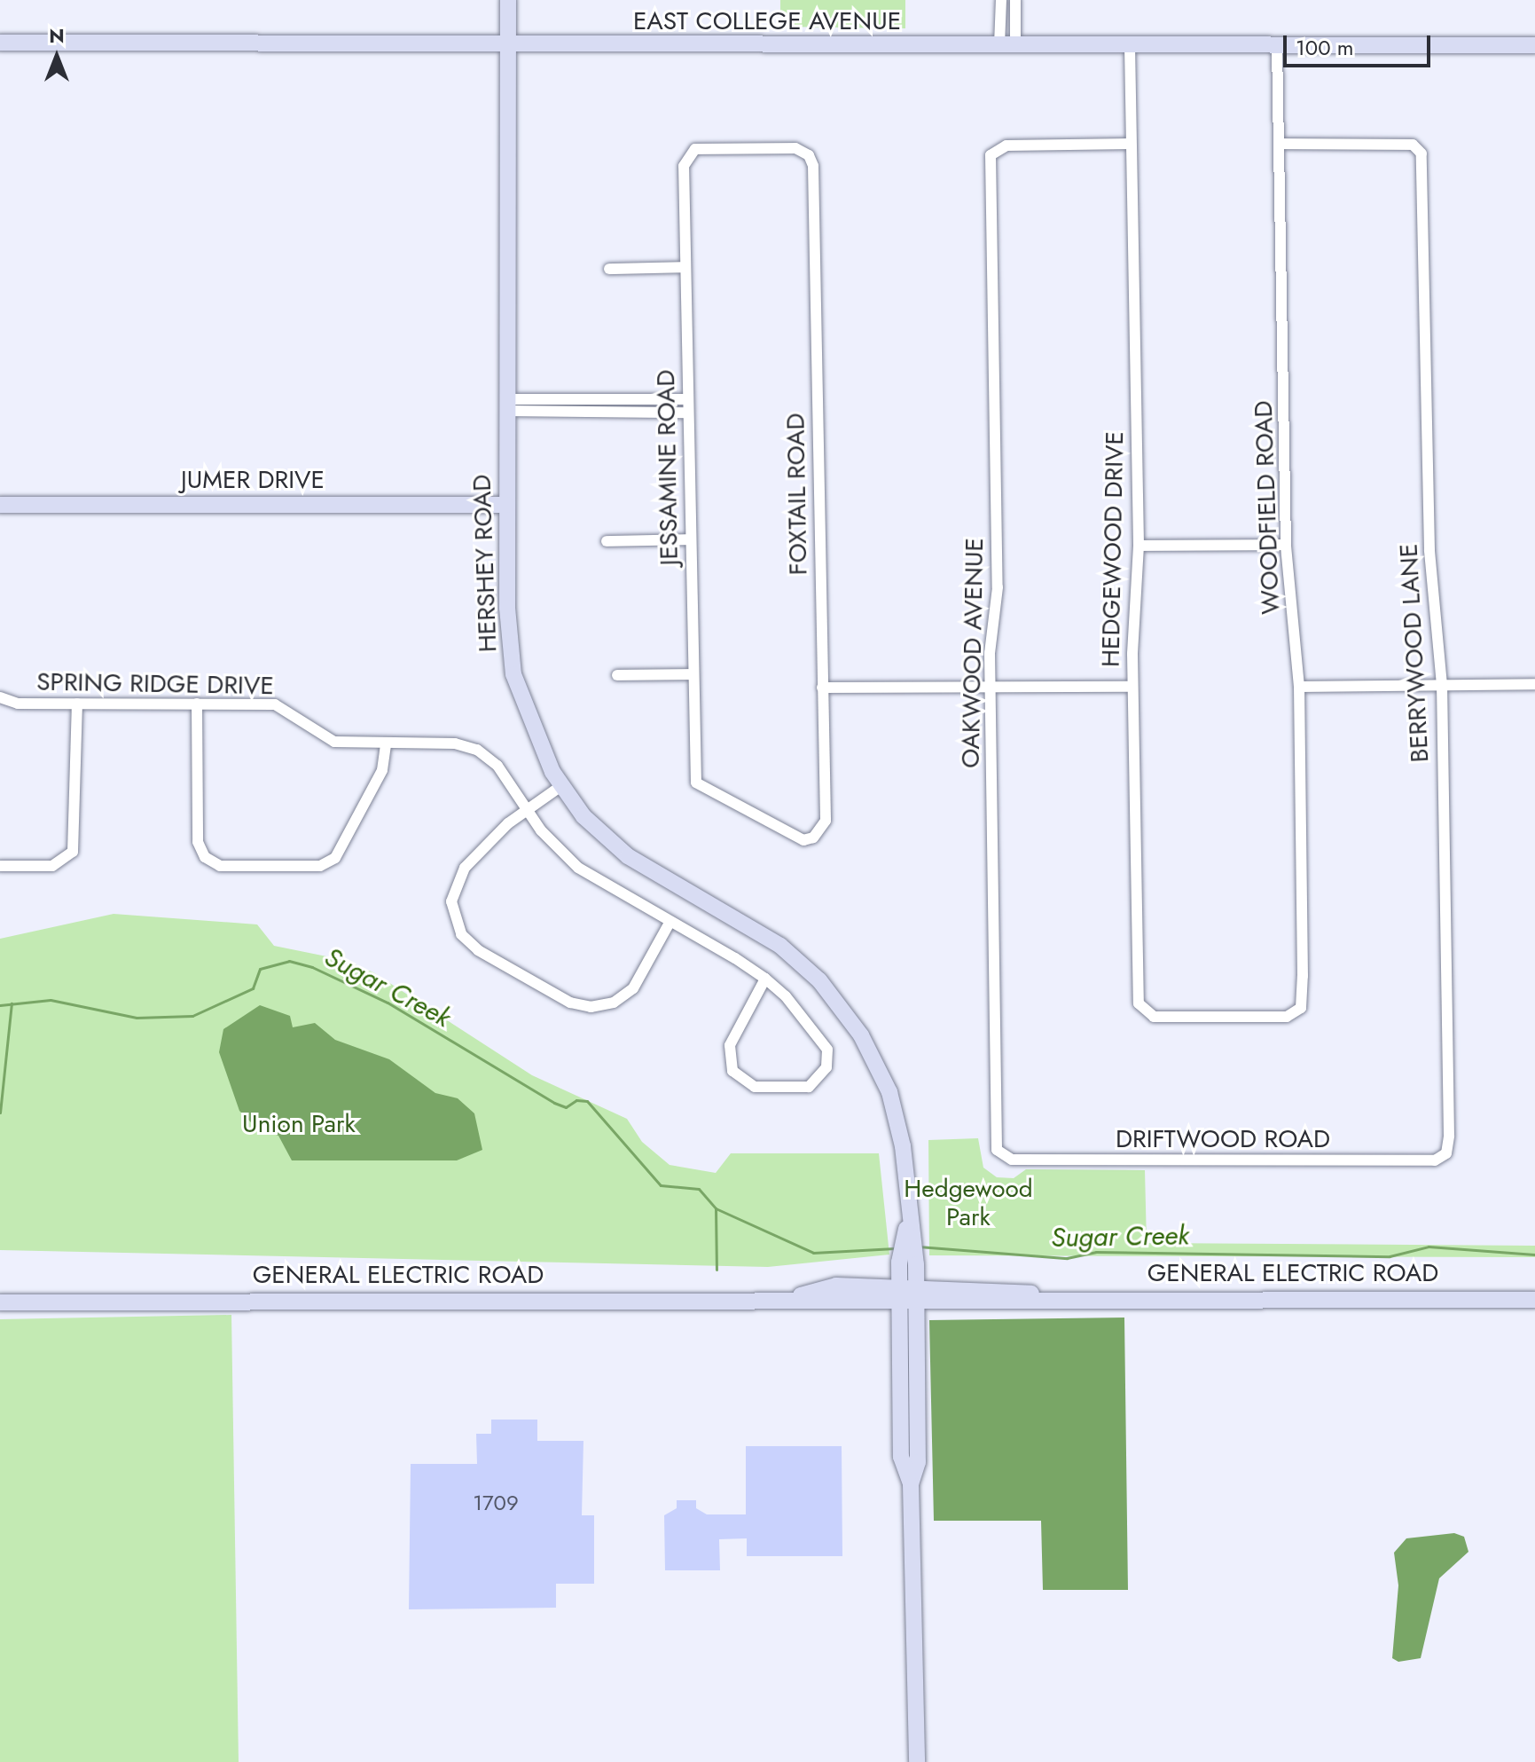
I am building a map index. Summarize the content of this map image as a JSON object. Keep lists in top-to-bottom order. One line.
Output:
{"streets":{"main road":["EAST COLLEGE AVENUE","JUMER DRIVE","HERSHEY ROAD","GENERAL ELECTRIC ROAD"],"street":["JESSAMINE ROAD","FOXTAIL ROAD","WOODFIELD ROAD","HEDGEWOOD DRIVE","OAKWOOD AVENUE","BERRYWOOD LANE","SPRING RIDGE DRIVE","DRIFTWOOD ROAD"]},"crossings":[["EAST COLLEGE AVENUE","WOODFIELD ROAD"],["EAST COLLEGE AVENUE","HEDGEWOOD DRIVE"],["EAST COLLEGE AVENUE","HERSHEY ROAD"],["JESSAMINE ROAD","FOXTAIL ROAD"],["JUMER DRIVE","HERSHEY ROAD"],["WOODFIELD ROAD","HEDGEWOOD DRIVE"],["WOODFIELD ROAD","BERRYWOOD LANE"],["HEDGEWOOD DRIVE","OAKWOOD AVENUE"],["HERSHEY ROAD","GENERAL ELECTRIC ROAD"],["OAKWOOD AVENUE","DRIFTWOOD ROAD"],["BERRYWOOD LANE","DRIFTWOOD ROAD"]],"water":["Sugar Creek"],"parks":["Union Park","Hedgewood Park"],"house_numbers":["1709"],"scale_bar":"100 m","north":"top"}
